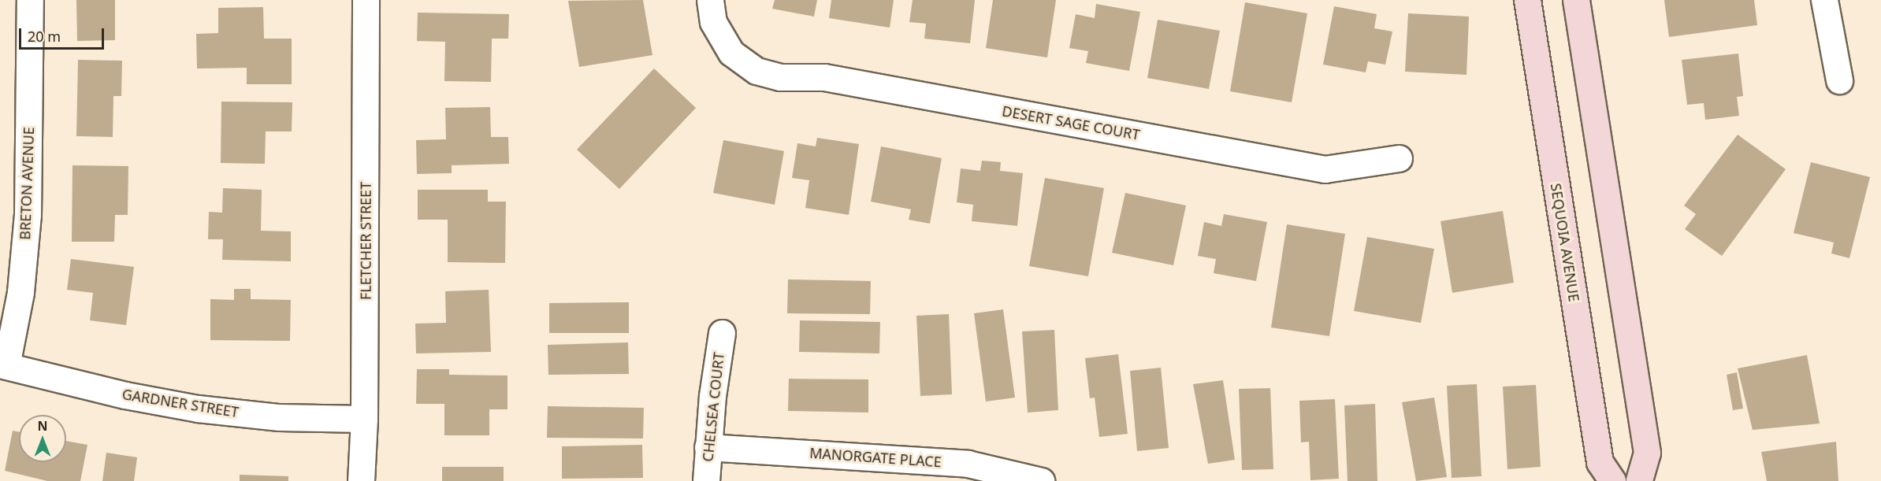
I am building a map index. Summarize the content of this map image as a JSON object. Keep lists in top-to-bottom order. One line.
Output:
{"streets":{"main road":["SEQUOIA AVENUE"],"street":["DESERT SAGE COURT","BRETON AVENUE","FLETCHER STREET","GARDNER STREET","CHELSEA COURT","MANORGATE PLACE"]},"crossings":[["BRETON AVENUE","GARDNER STREET"],["FLETCHER STREET","GARDNER STREET"],["CHELSEA COURT","MANORGATE PLACE"]],"scale_bar":"20 m","north":"top"}
